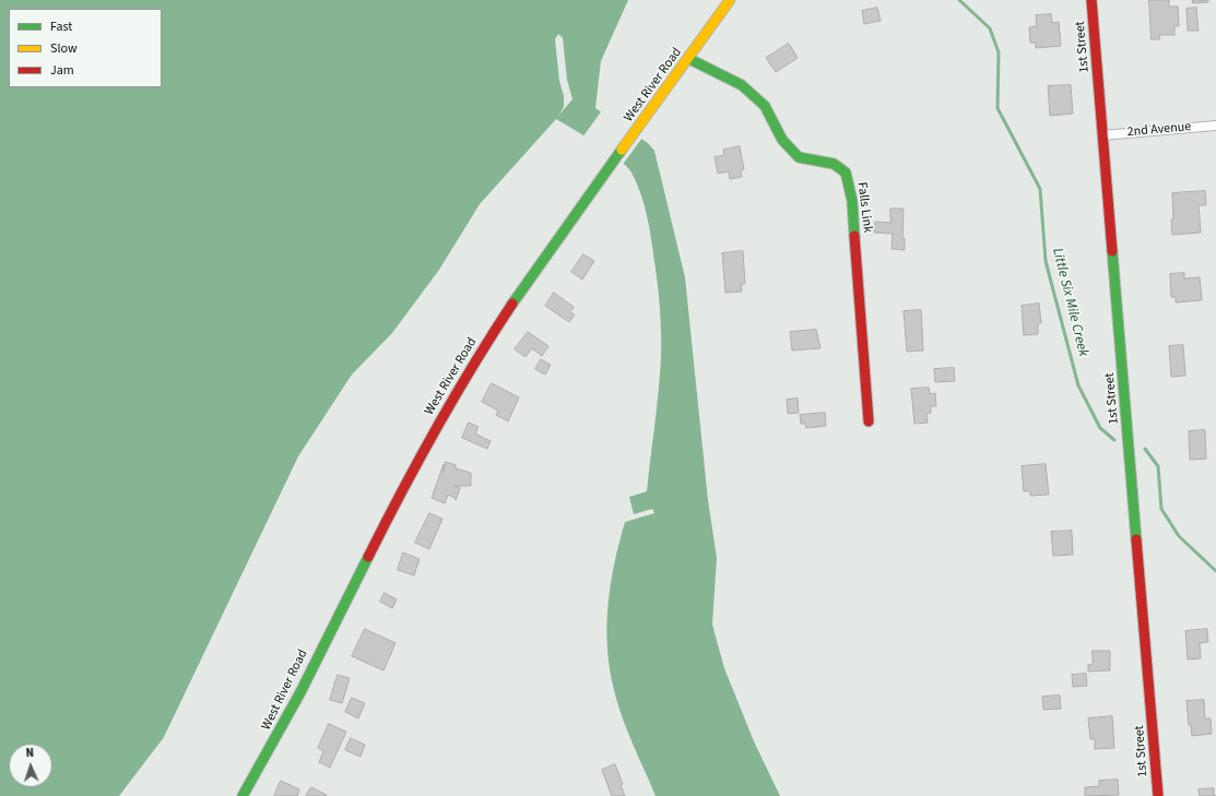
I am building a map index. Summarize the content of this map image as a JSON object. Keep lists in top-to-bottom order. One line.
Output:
{"streets":{"street":["1st Street","West River Road","2nd Avenue","Falls Link"]},"crossings":[["1st Street","2nd Avenue"],["West River Road","Falls Link"]],"water":["Little Six Mile Creek"],"legend":["Fast","Slow","Jam"],"north":"top"}
